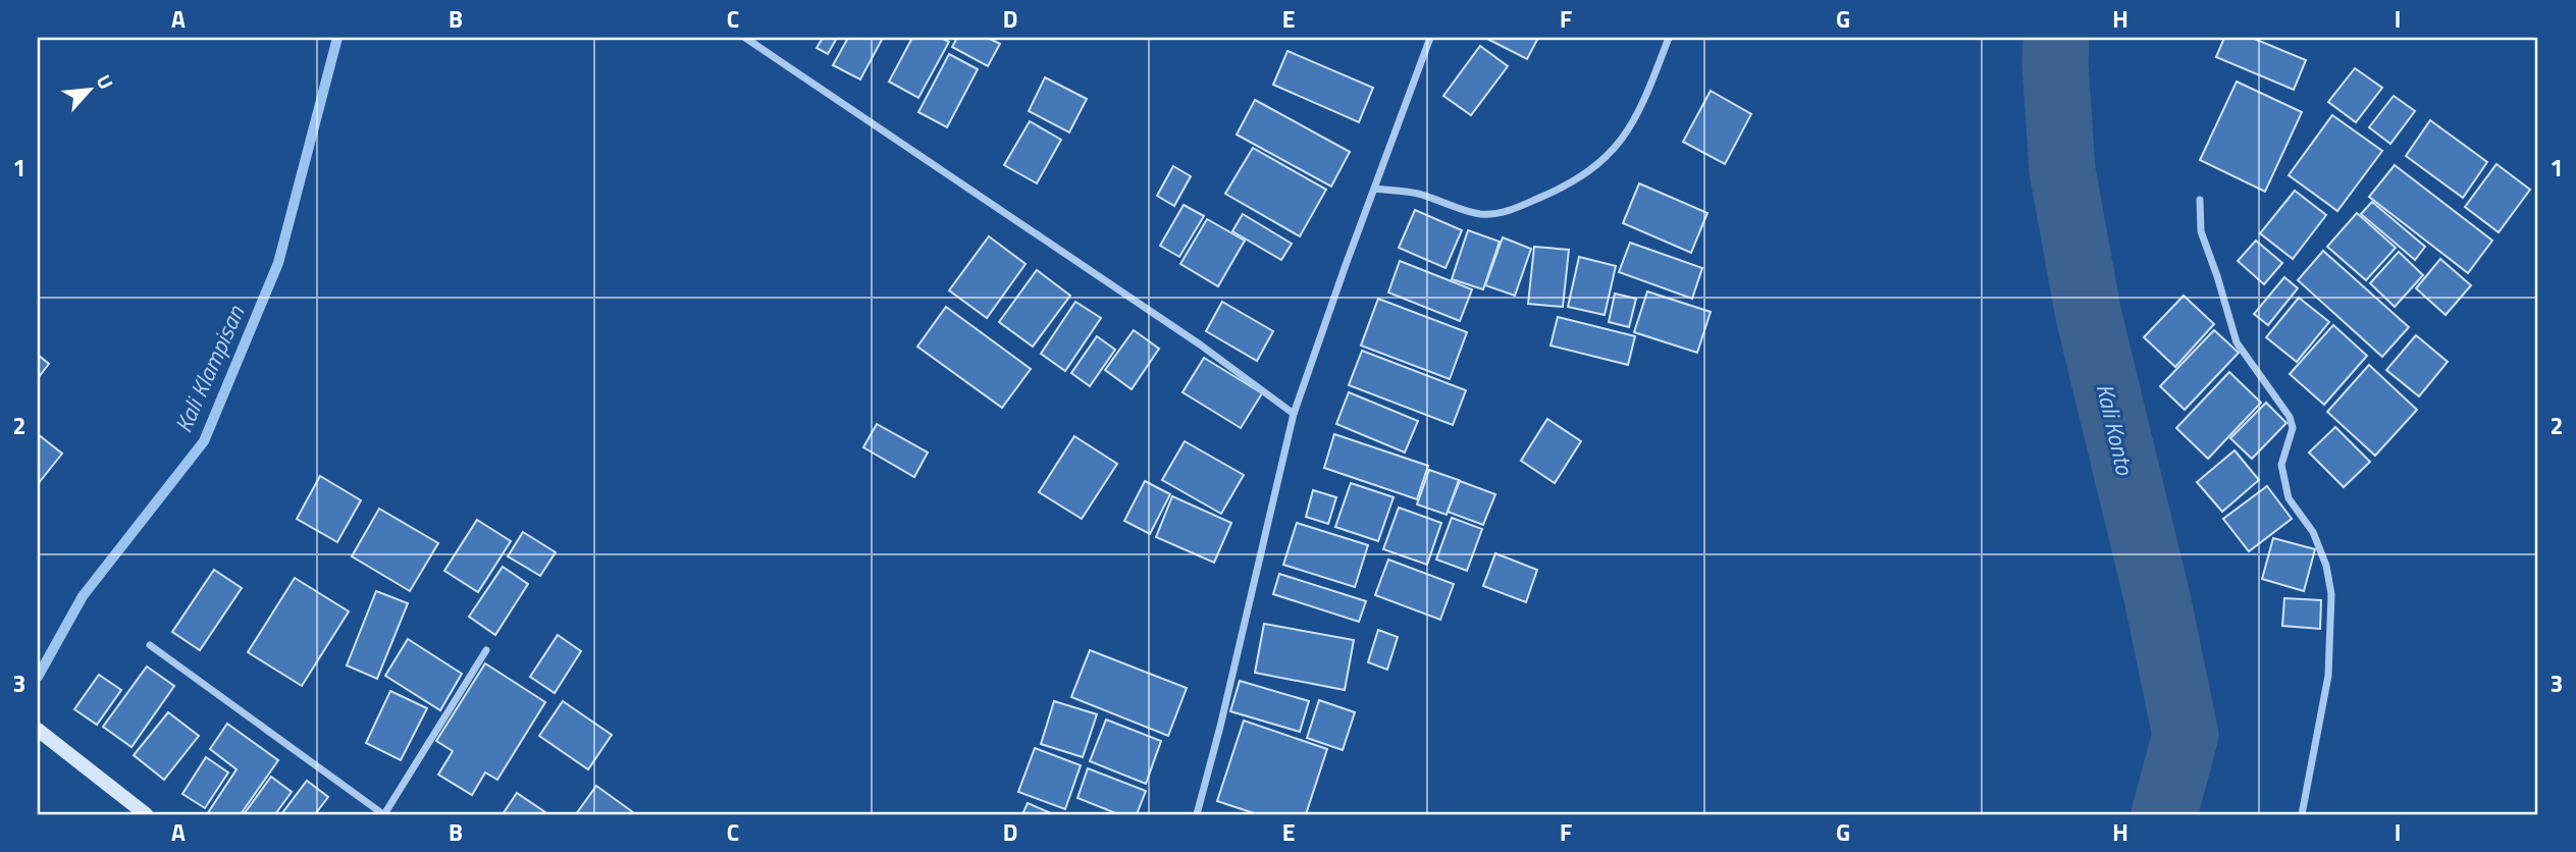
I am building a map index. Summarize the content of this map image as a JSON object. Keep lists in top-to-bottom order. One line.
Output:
{"water":["Kali Klampisan","Kali Konto"],"north":"top right","grid":{"columns":["A","B","C","D","E","F","G","H","I"],"rows":["1","2","3"]}}
